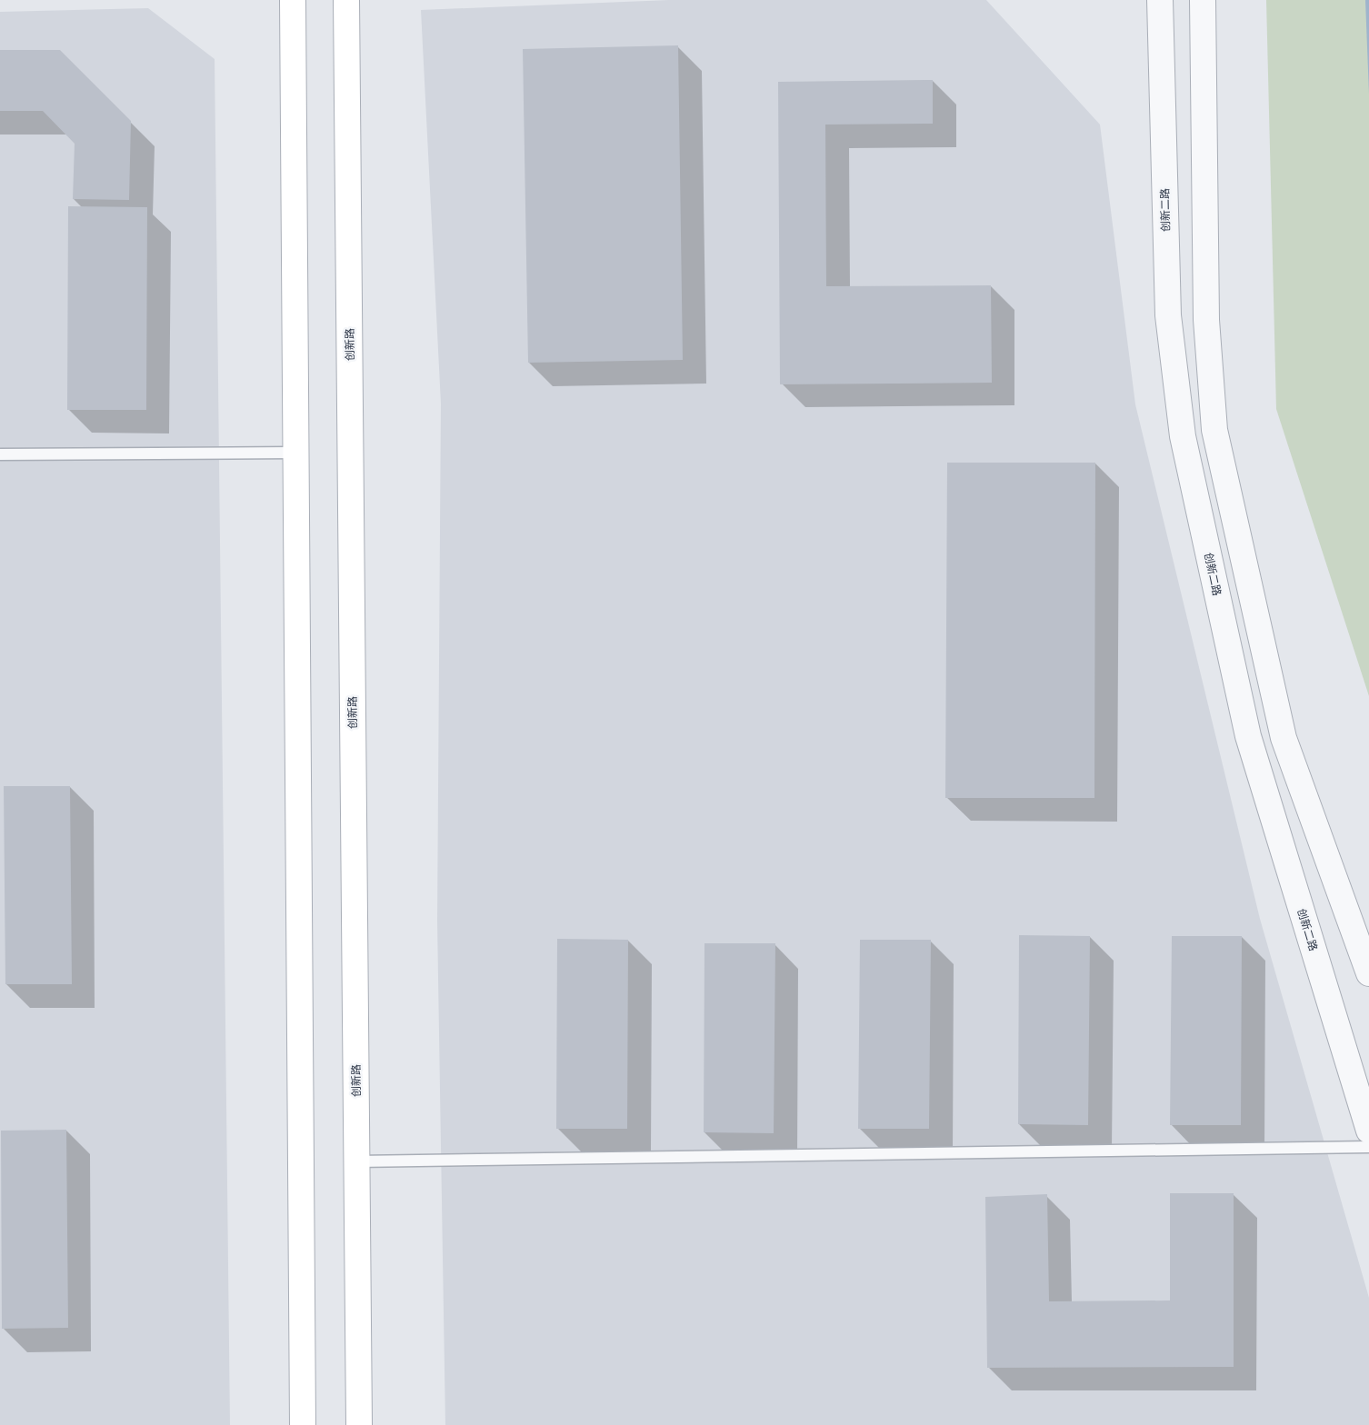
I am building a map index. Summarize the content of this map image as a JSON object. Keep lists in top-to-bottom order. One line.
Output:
{"streets":{"main road":["创新路"],"street":["创新二路"]}}
